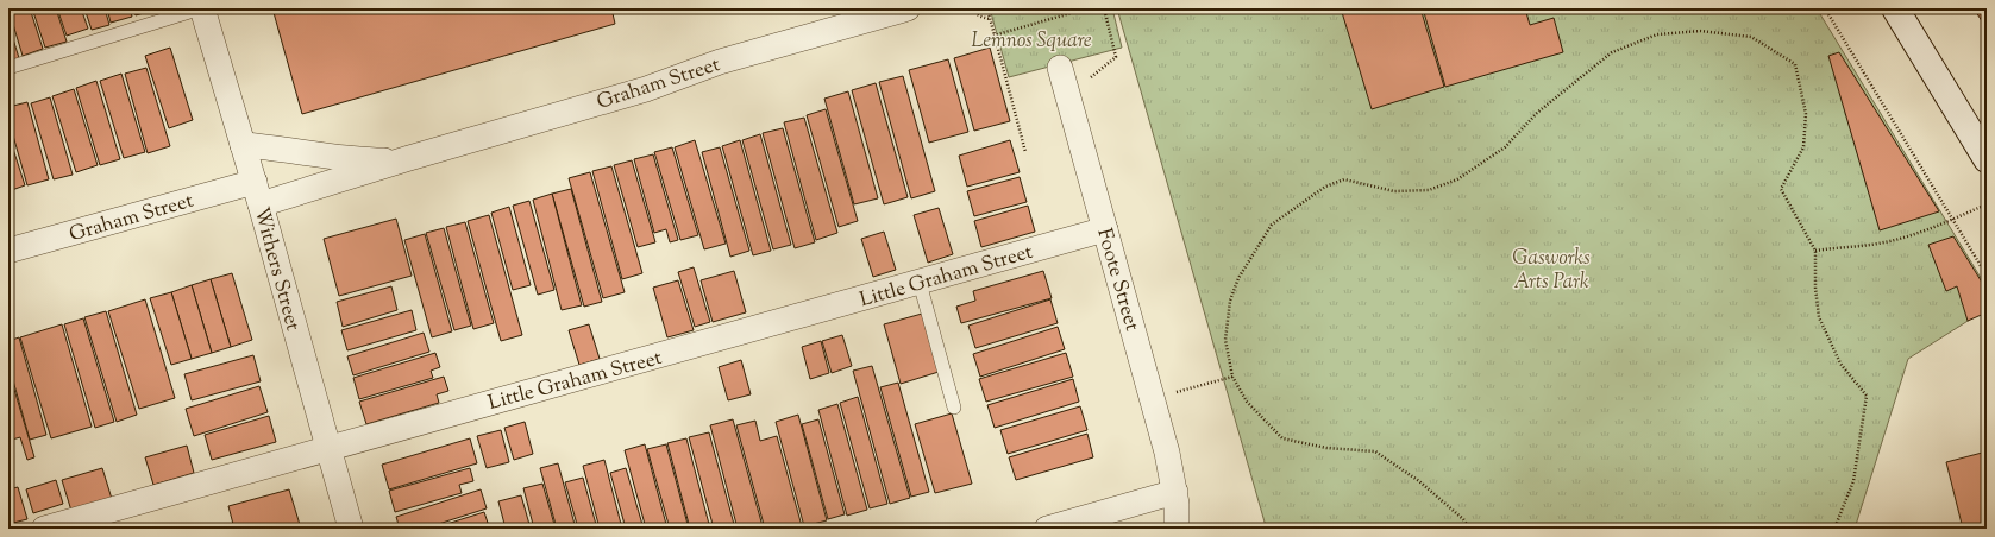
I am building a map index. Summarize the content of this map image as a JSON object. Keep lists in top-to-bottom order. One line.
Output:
{"streets":{"street":["Graham Street","Withers Street","Little Graham Street","Foote Street"]},"crossings":[["Graham Street","Withers Street"],["Withers Street","Little Graham Street"],["Little Graham Street","Foote Street"]],"parks":["Lemnos Square","Gasworks Arts Park"]}
